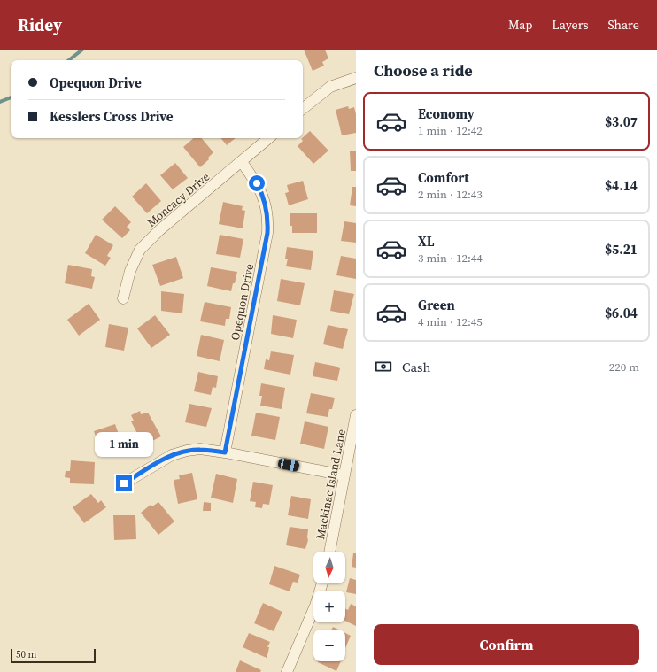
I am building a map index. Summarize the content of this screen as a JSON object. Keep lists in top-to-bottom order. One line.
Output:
{"streets":{"street":["Moncacy Drive","Opequon Drive","Mackinac Island Lane"]},"crossings":[["Moncacy Drive","Opequon Drive"]],"scale_bar":"50 m","north":"bottom","page":{"header":"Ridey","nav":["Map","Layers","Share"],"heading":"Choose a ride","banner":["Opequon Drive","Kesslers Cross Drive"],"list":[{"name":"Economy","note":"1 min · 12:42","value":"$3.07"},{"name":"Comfort","note":"2 min · 12:43","value":"$4.14"},{"name":"XL","note":"3 min · 12:44","value":"$5.21"},{"name":"Green","note":"4 min · 12:45","value":"$6.04"}],"pay":["Cash","220 m"],"bubble":"1 min","map_buttons":["+","−"],"buttons":"Confirm","scale":"50 m"}}
